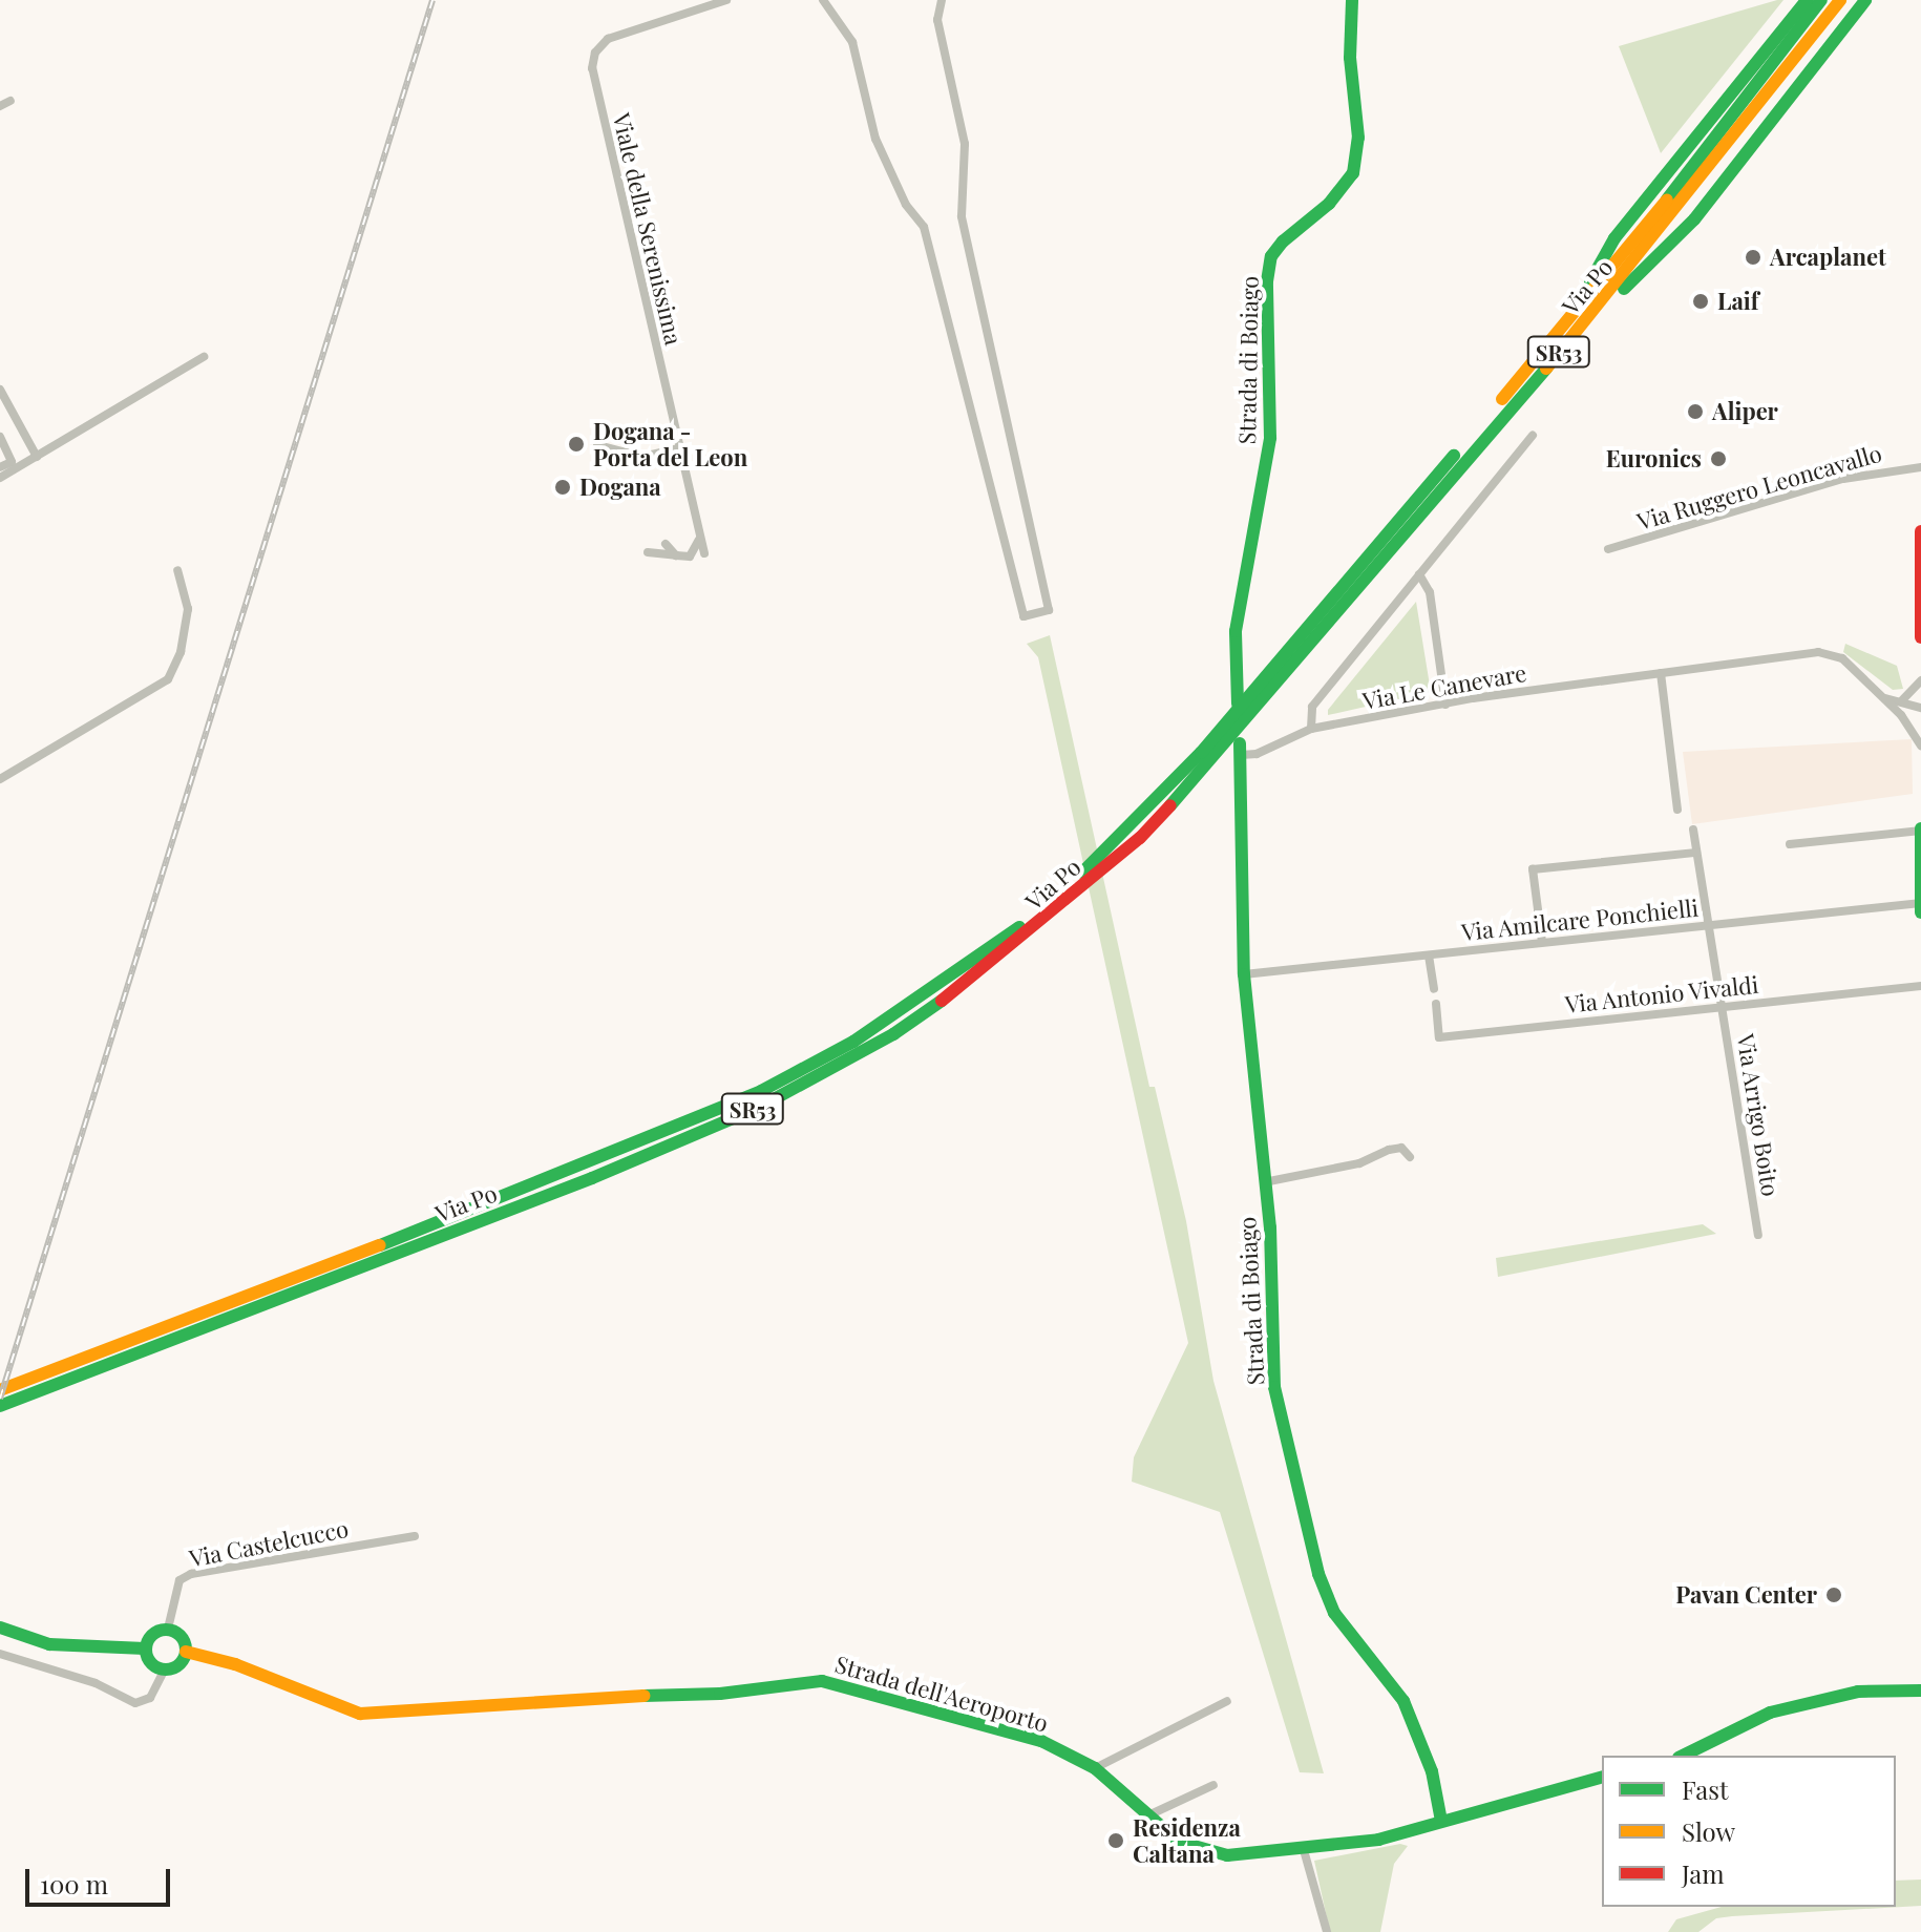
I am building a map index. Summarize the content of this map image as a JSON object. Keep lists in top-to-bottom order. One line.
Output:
{"streets":{"main road":["Via Po","SR53","Strada di Boiago","Strada dell'Aeroporto"],"street":["Viale della Serenissima","Via Ruggero Leoncavallo","Via Le Canevare","Via Amilcare Ponchielli","Via Antonio Vivaldi","Via Arrigo Boito","Via Castelcucco"]},"crossings":[["Strada di Boiago","Via Le Canevare"],["Strada di Boiago","Via Amilcare Ponchielli"],["Strada di Boiago","Strada dell'Aeroporto"],["Via Amilcare Ponchielli","Via Arrigo Boito"],["Via Antonio Vivaldi","Via Arrigo Boito"],["Via Castelcucco","Strada dell'Aeroporto"]],"places":["Arcaplanet","Laif","Aliper","Dogana - Porta del Leon","Euronics","Dogana","Pavan Center","Residenza Caltana"],"legend":["Fast","Slow","Jam"],"scale_bar":"100 m"}
